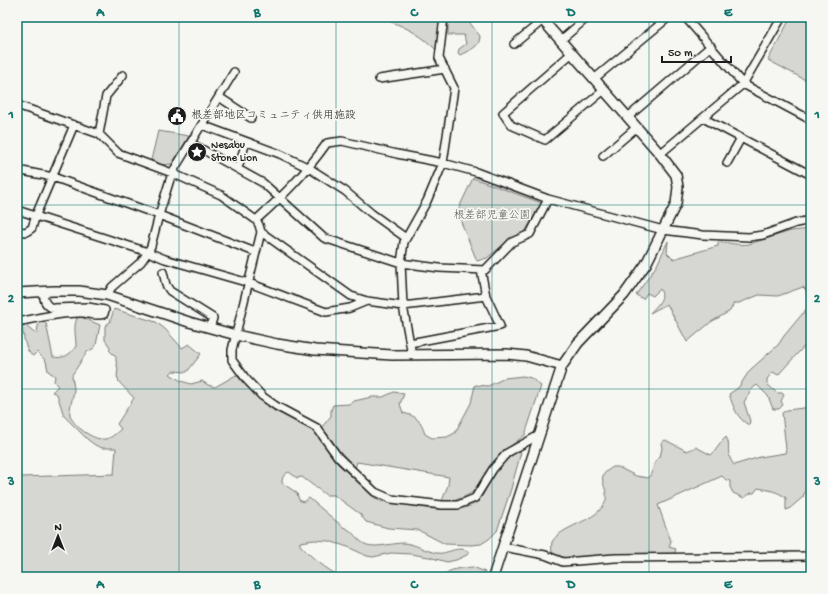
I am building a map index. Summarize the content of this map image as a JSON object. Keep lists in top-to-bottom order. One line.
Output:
{"parks":["根差部児童公園"],"places":{"public building":["根差部地区コミュニティ供用施設"],"place":["Nesabu Stone Lion"]},"scale_bar":"50 m","north":"top","grid":{"columns":["A","B","C","D","E"],"rows":["1","2","3"]}}
